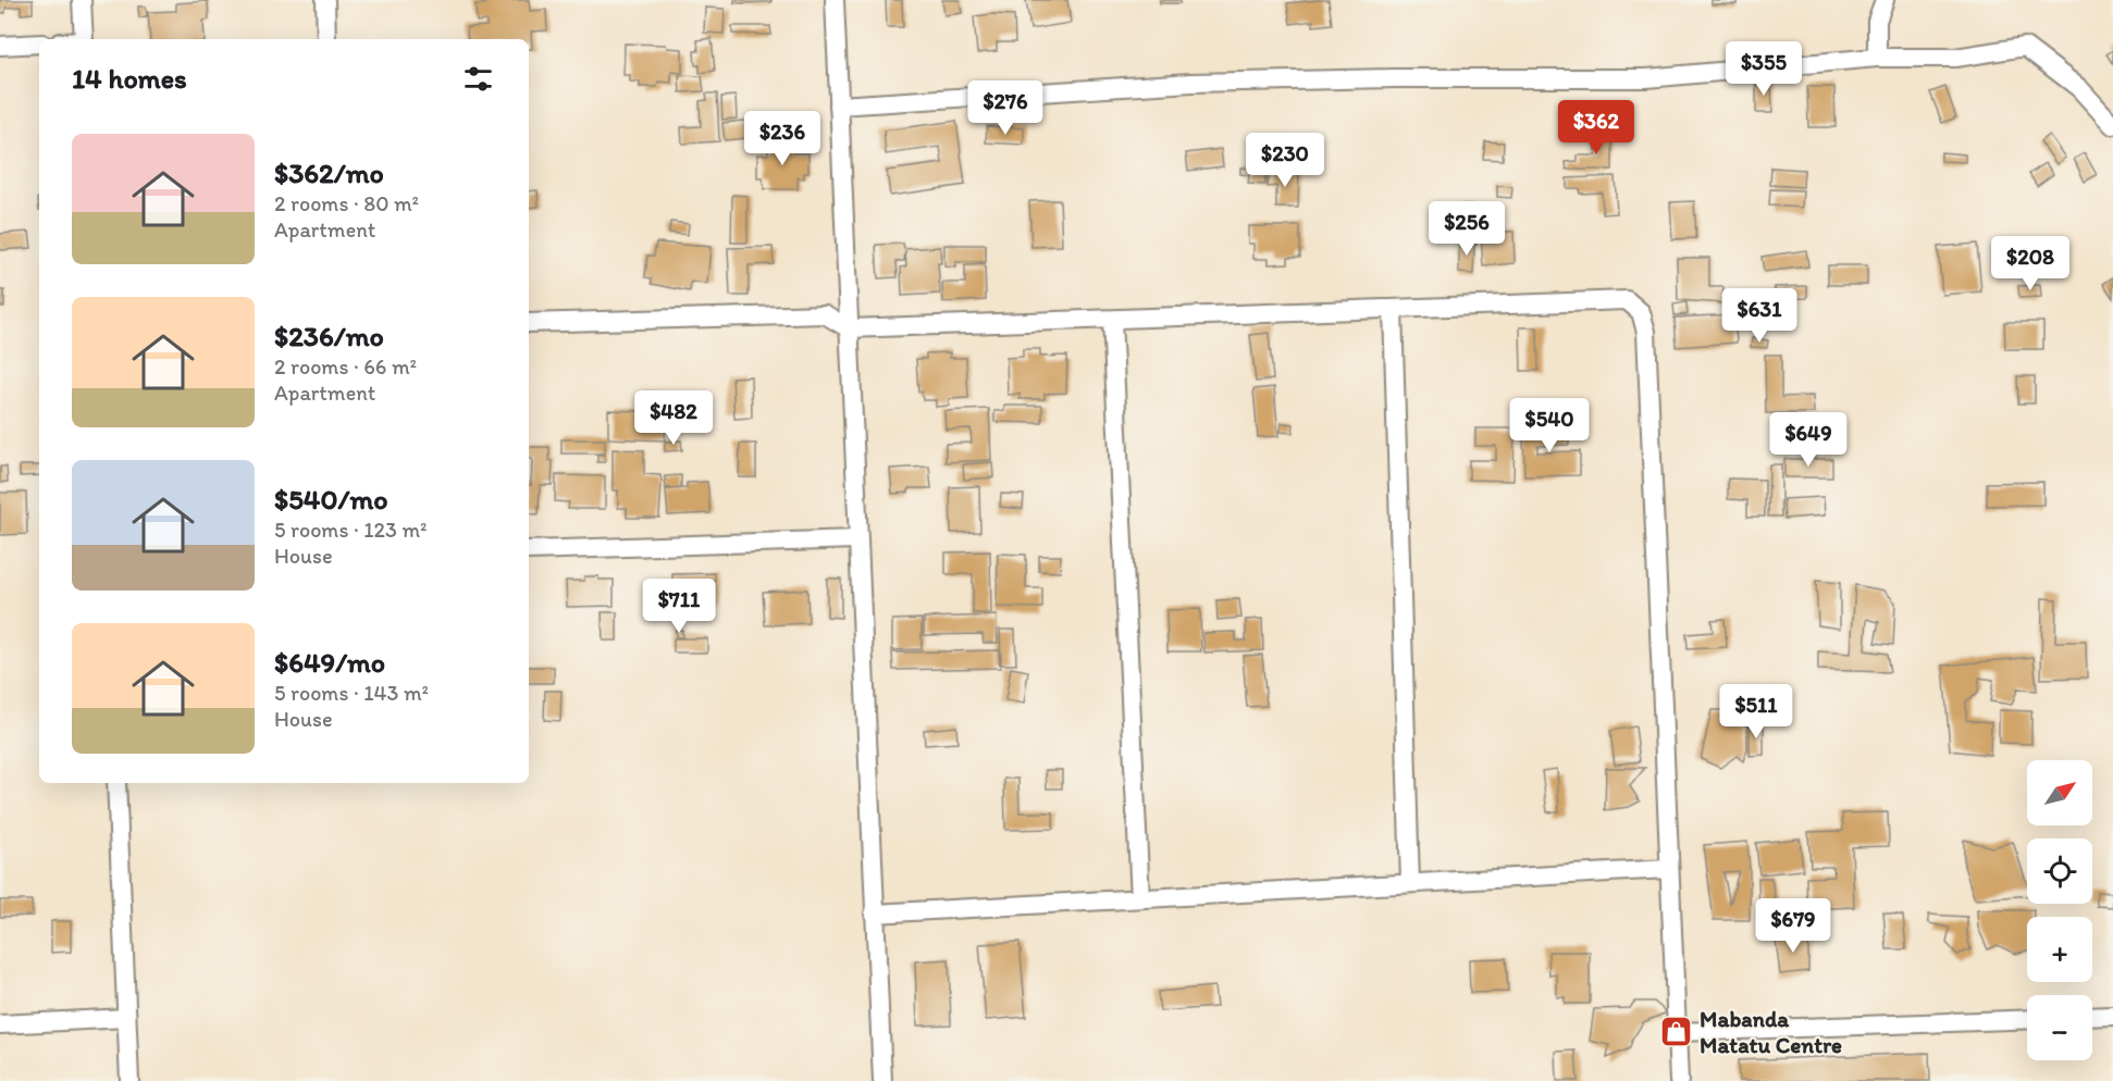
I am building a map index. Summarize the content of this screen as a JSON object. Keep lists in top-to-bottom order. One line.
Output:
{"places":{"shop":["Mabanda Matatu Centre"]},"north":"top right","page":{"heading":"14 homes","price":["$355","$276","$362","$236","$230","$256","$208","$631","$482","$540","$649","$711","$511","$679"],"list":[{"name":"$362/mo","note":"2 rooms · 80 m² · Apartment"},{"name":"$236/mo","note":"2 rooms · 66 m² · Apartment"},{"name":"$540/mo","note":"5 rooms · 123 m² · House"},{"name":"$649/mo","note":"5 rooms · 143 m² · House"}],"map_buttons":["+","−"]}}
